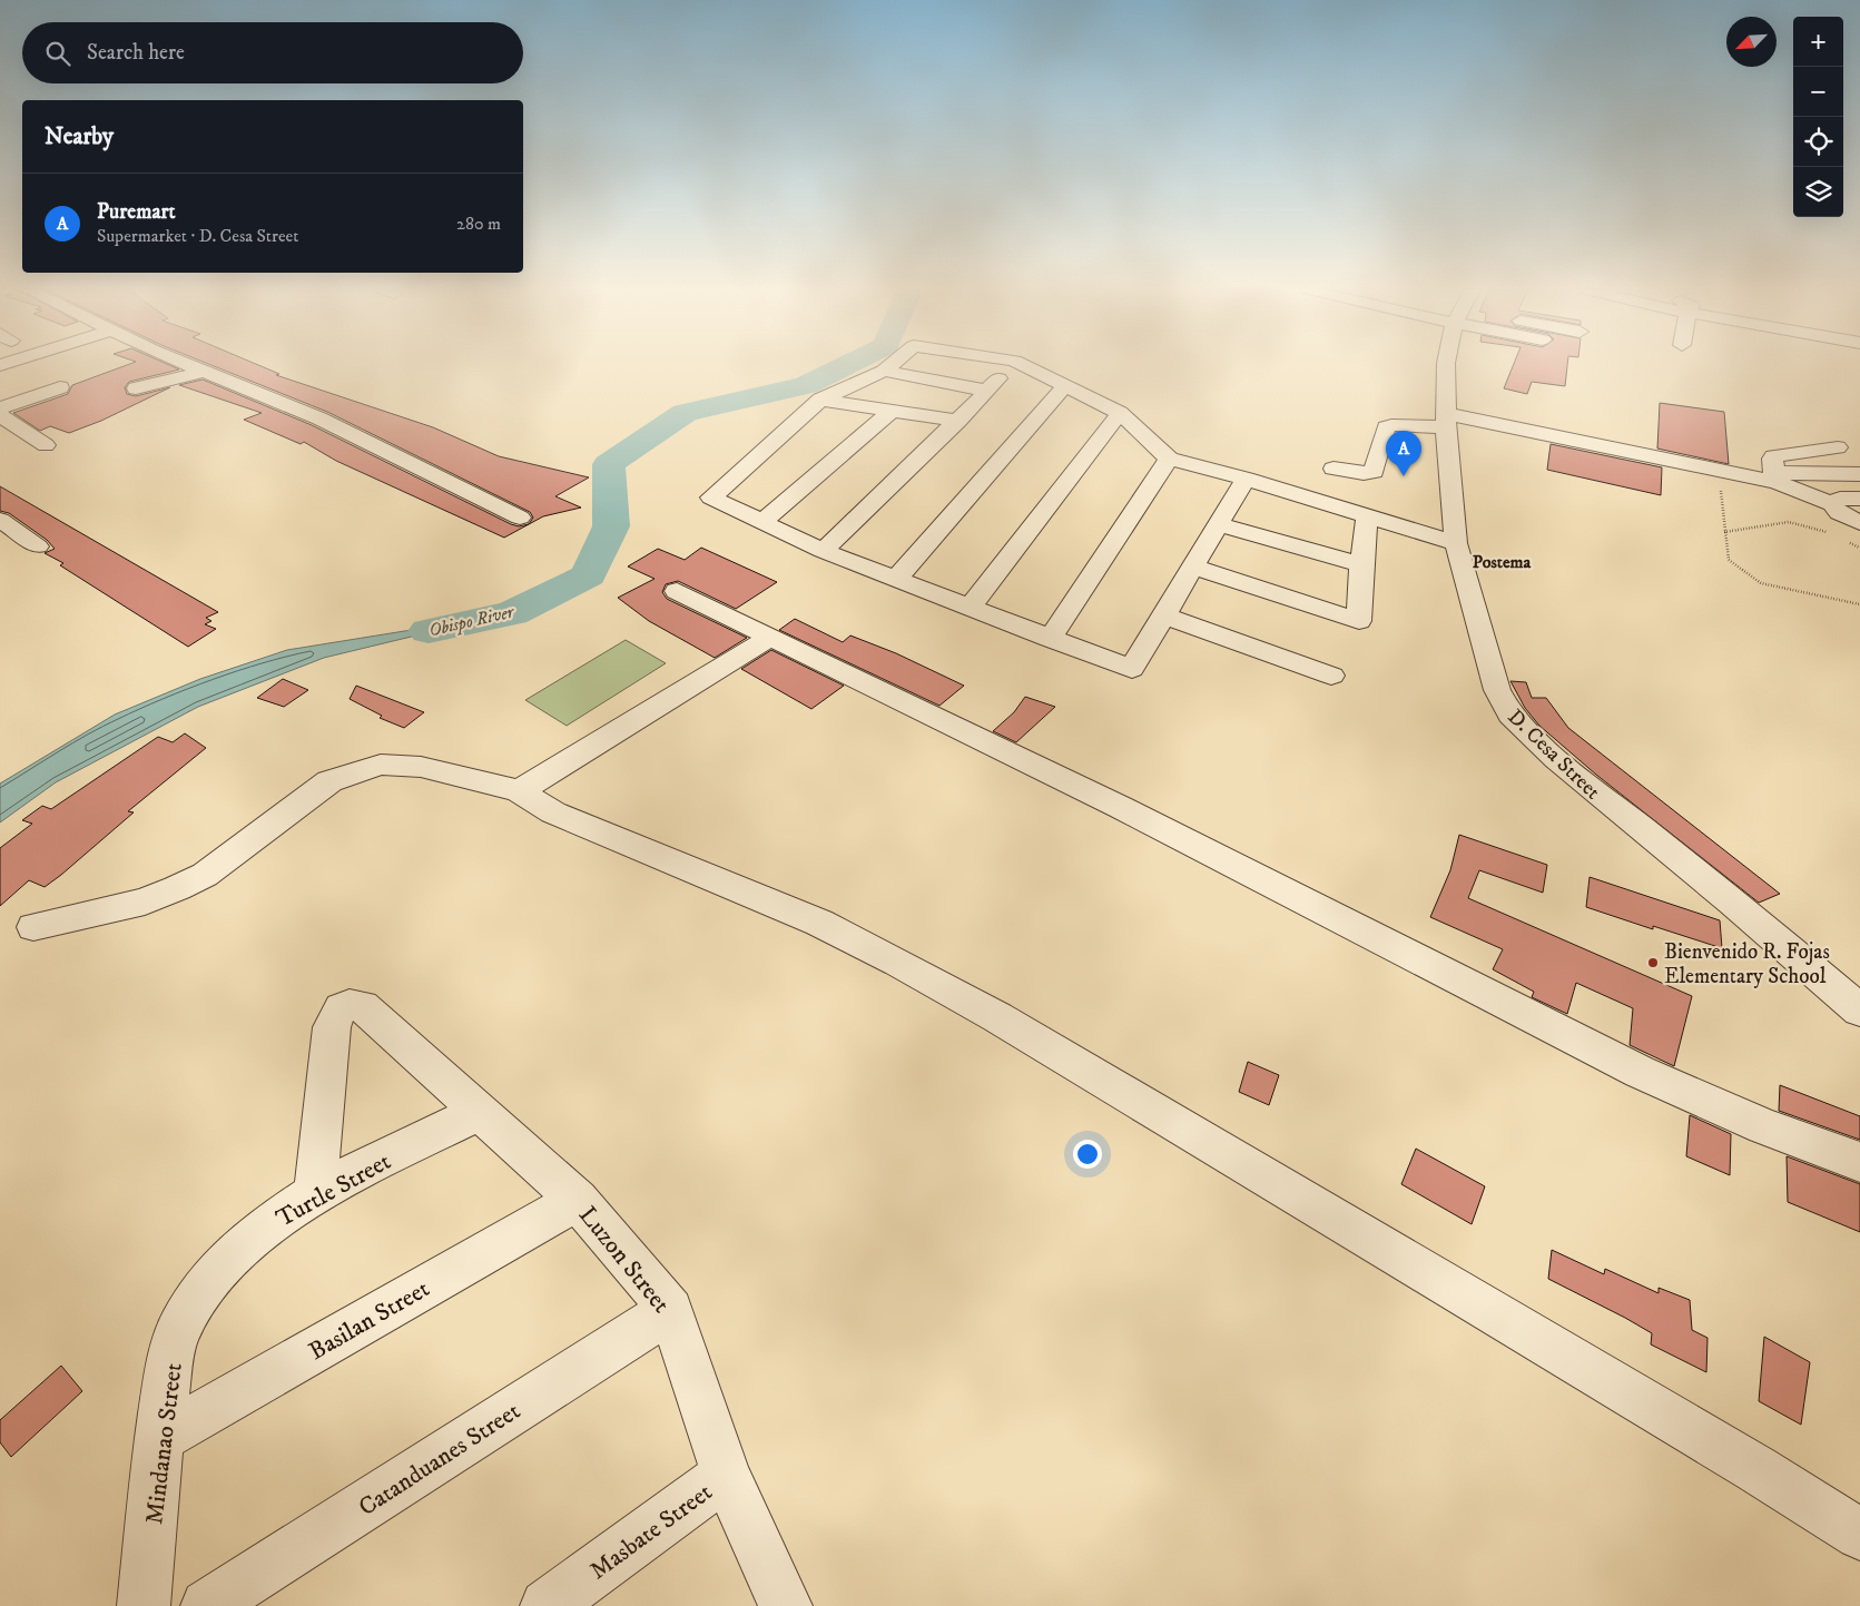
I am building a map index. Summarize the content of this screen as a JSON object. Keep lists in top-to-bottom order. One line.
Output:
{"streets":{"street":["D. Cesa Street","Turtle Street","Luzon Street","Basilan Street","Mindanao Street","Catanduanes Street","Masbate Street"]},"crossings":[["Turtle Street","Luzon Street"],["Turtle Street","Mindanao Street"],["Luzon Street","Basilan Street"],["Luzon Street","Catanduanes Street"],["Luzon Street","Masbate Street"],["Basilan Street","Mindanao Street"]],"districts":["Postema"],"water":["Obispo River"],"places":["Bienvenido R. Fojas Elementary School"],"north":"bottom left","page":{"map_buttons":["+","−"],"search":"Search here","heading":"Nearby","list":[{"mark":"A","name":"Puremart","note":"Supermarket · D. Cesa Street","value":"280 m"}],"pins":"A"}}
